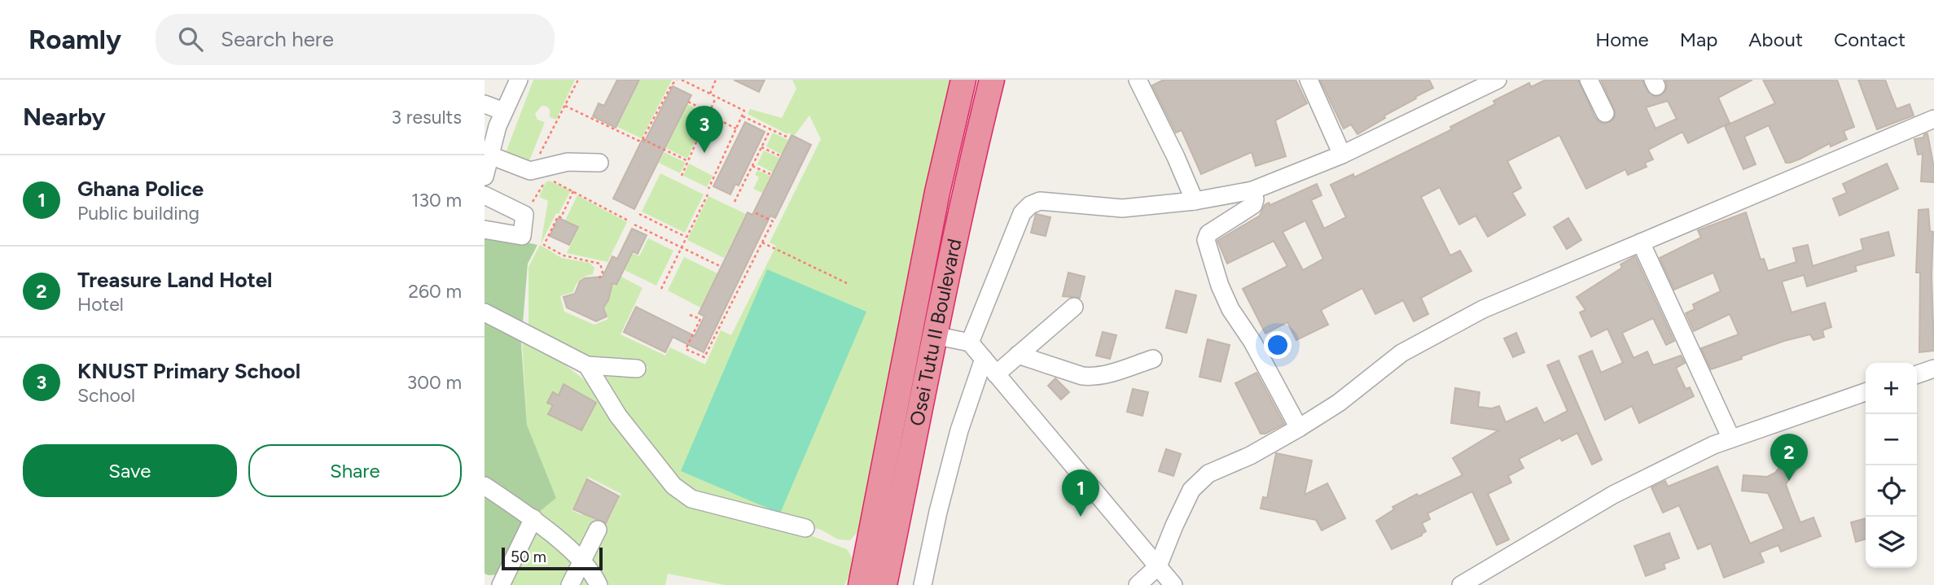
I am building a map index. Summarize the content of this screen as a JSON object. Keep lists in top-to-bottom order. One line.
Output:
{"streets":{"highway":["Osei Tutu II Boulevard"]},"scale_bar":"50 m","page":{"header":"Roamly","search":"Search here","nav":["Home","Map","About","Contact"],"heading":["Nearby","3 results"],"pins":["3","2","1"],"list":[{"mark":"1","name":"Ghana Police","note":"Public building","value":"130 m"},{"mark":"2","name":"Treasure Land Hotel","note":"Hotel","value":"260 m"},{"mark":"3","name":"KNUST Primary School","note":"School","value":"300 m"}],"map_buttons":["+","−"],"buttons":["Save","Share"],"scale":"50 m"}}
